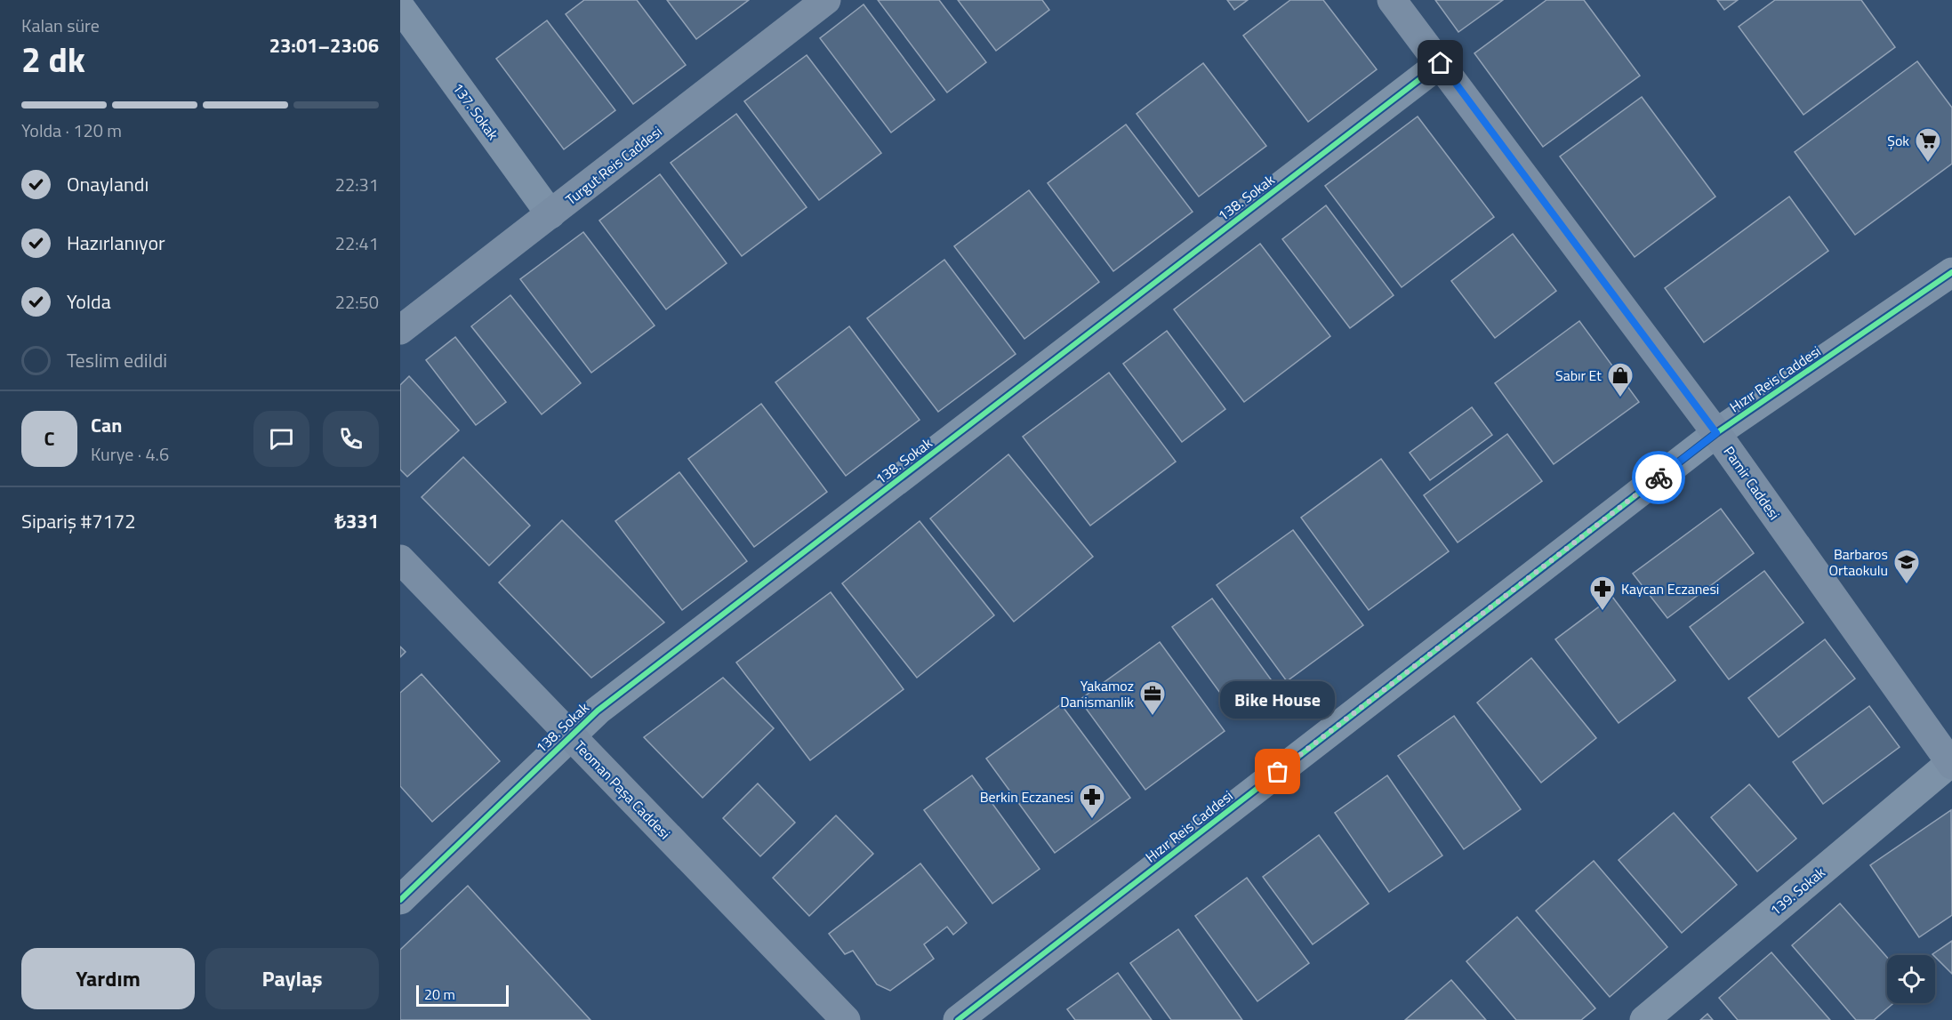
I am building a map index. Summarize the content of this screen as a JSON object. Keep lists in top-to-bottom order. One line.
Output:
{"streets":{"street":["137. Sokak","Turgut Reis Caddesi","138. Sokak","Hızır Reis Caddesi","Pamir Caddesi","Teoman Paşa Caddesi","139. Sokak"]},"crossings":[["137. Sokak","Turgut Reis Caddesi"],["138. Sokak","Pamir Caddesi"],["138. Sokak","Teoman Paşa Caddesi"],["Hızır Reis Caddesi","Pamir Caddesi"],["Pamir Caddesi","139. Sokak"]],"places":{"supermarket":["Şok"],"shop":["Sabır Et"],"school or university":["Barbaros Ortaokulu"],"pharmacy":["Kaycan Eczanesi","Berkin Eczanesi"],"office":["Yakamoz Danismanlik"],"other":["Bike House"]},"scale_bar":"20 m","page":{"heading":["2 dk","Kalan süre","23:01–23:06"],"panel":["Can","Kurye · 4.6","Sipariş #7172","₺331"],"bar":"Yolda · 120 m","list":[["Onaylandı","22:31"],["Hazırlanıyor","22:41"],["Yolda","22:50"],"Teslim edildi"],"round":"C","bubble":"Bike House","buttons":["Yardım","Paylaş"],"scale":"20 m"}}
